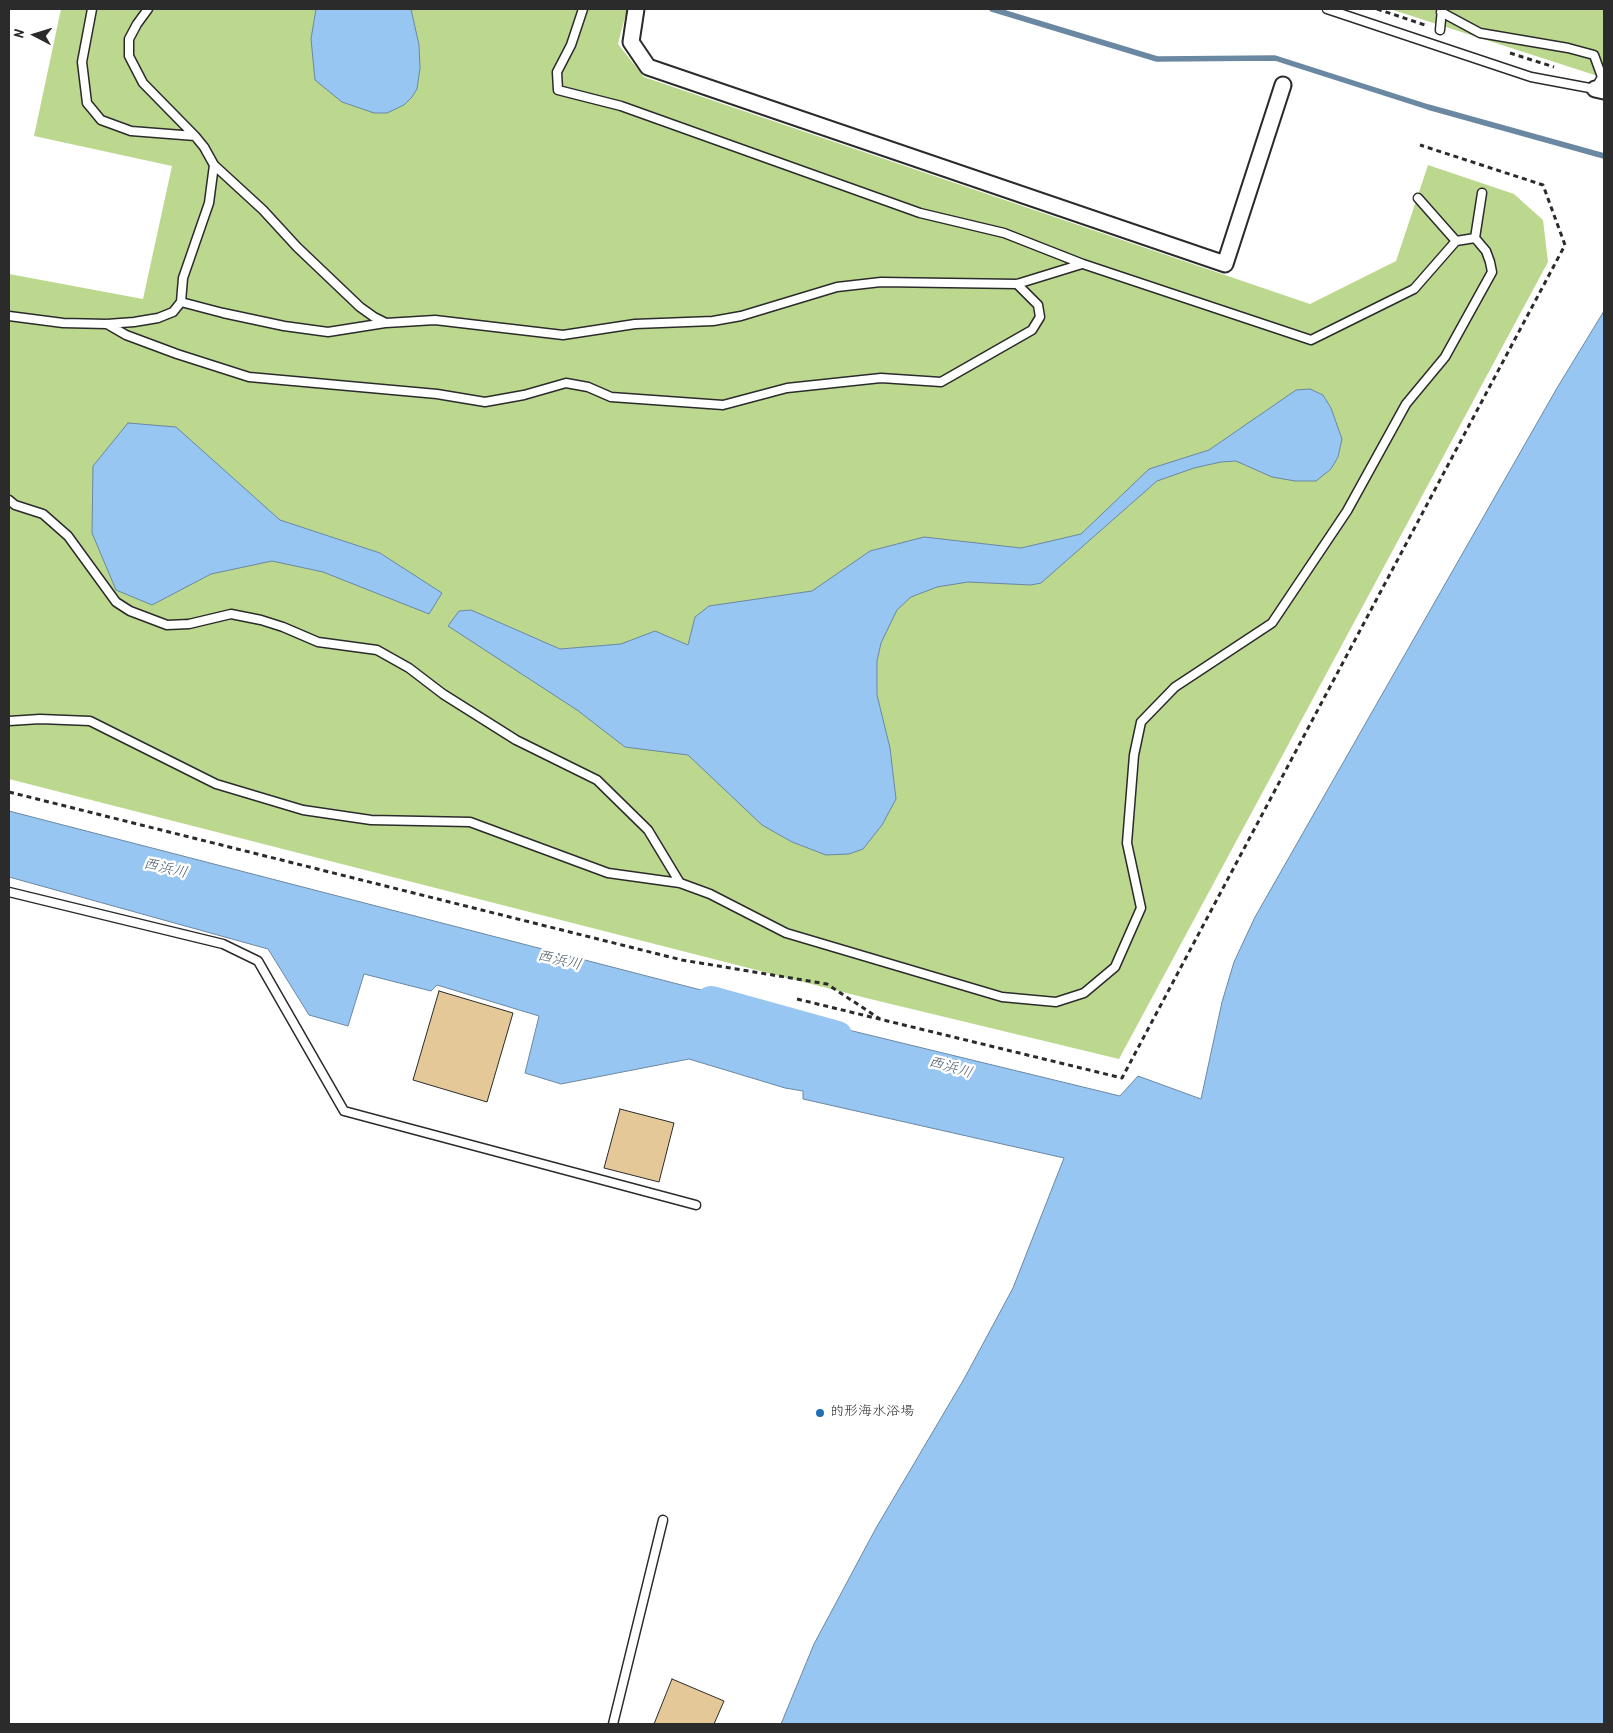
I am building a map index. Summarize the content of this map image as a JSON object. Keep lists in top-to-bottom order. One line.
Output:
{"water":["西浜川"],"places":["的形海水浴場"],"north":"left"}
